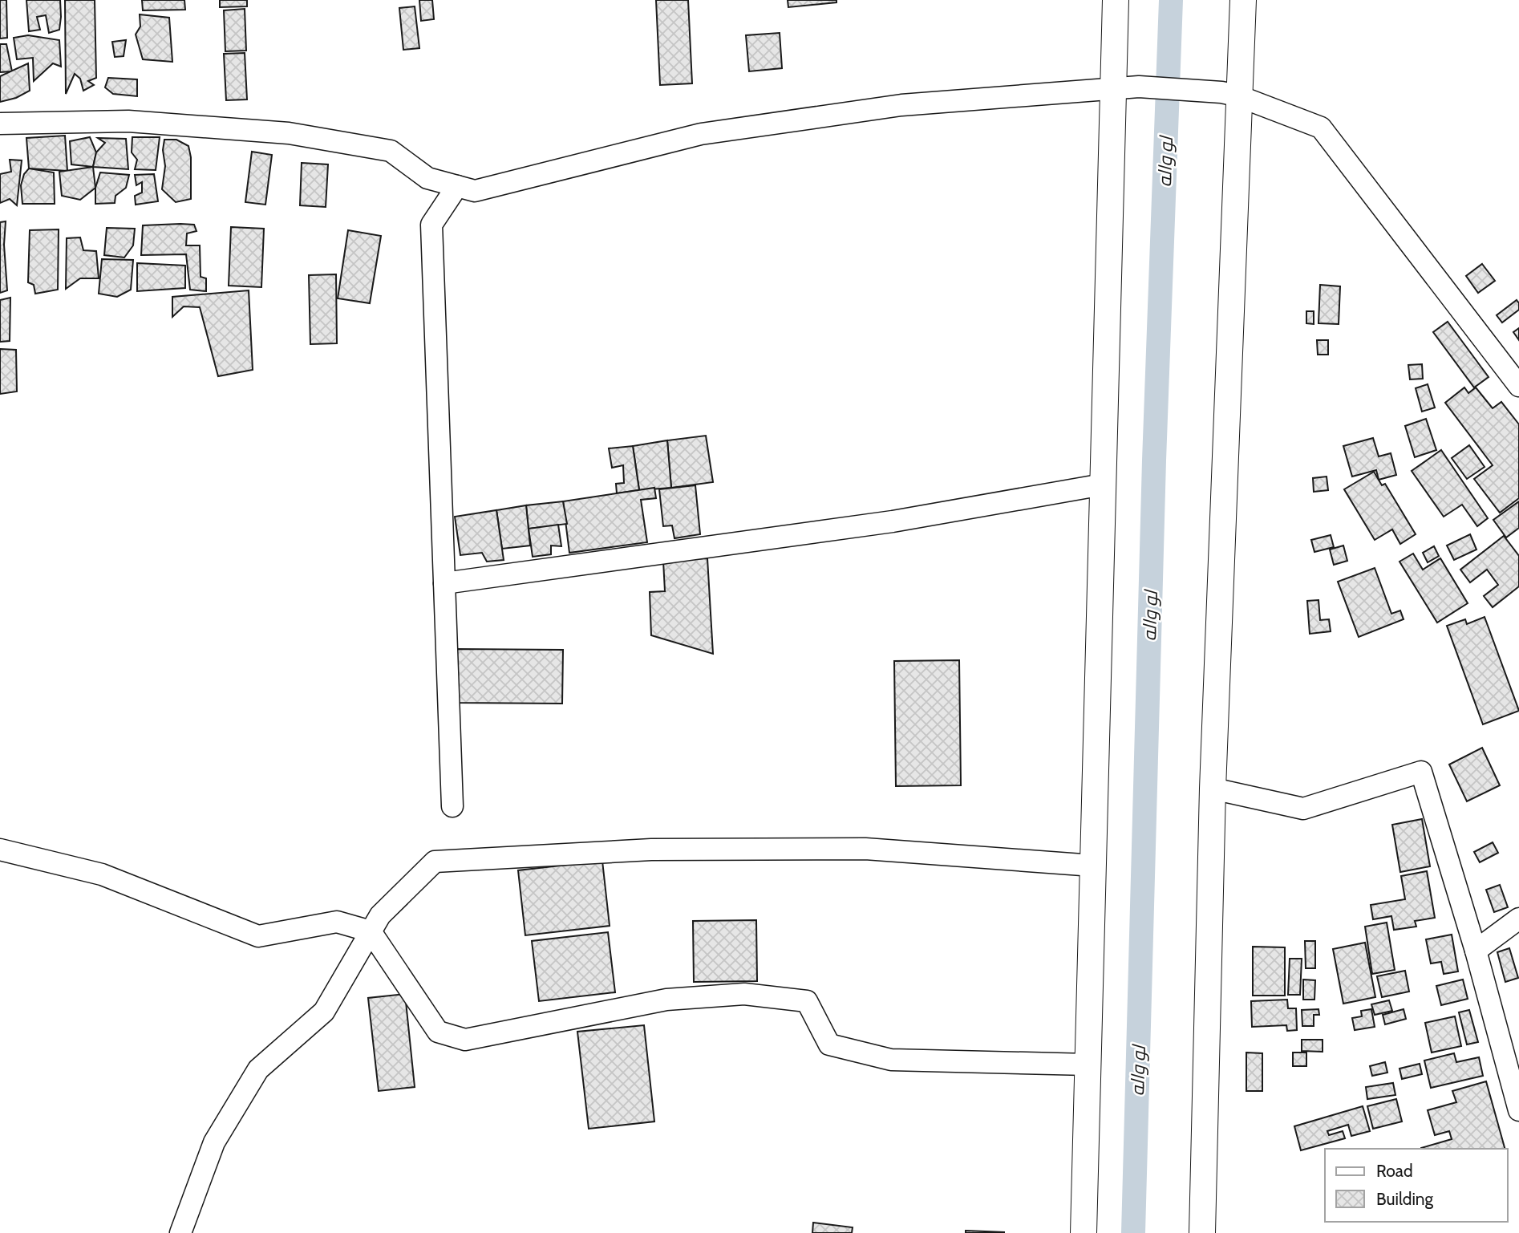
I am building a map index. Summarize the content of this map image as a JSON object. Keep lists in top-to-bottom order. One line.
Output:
{"water":["لو واله"],"legend":["Road","Building"]}
